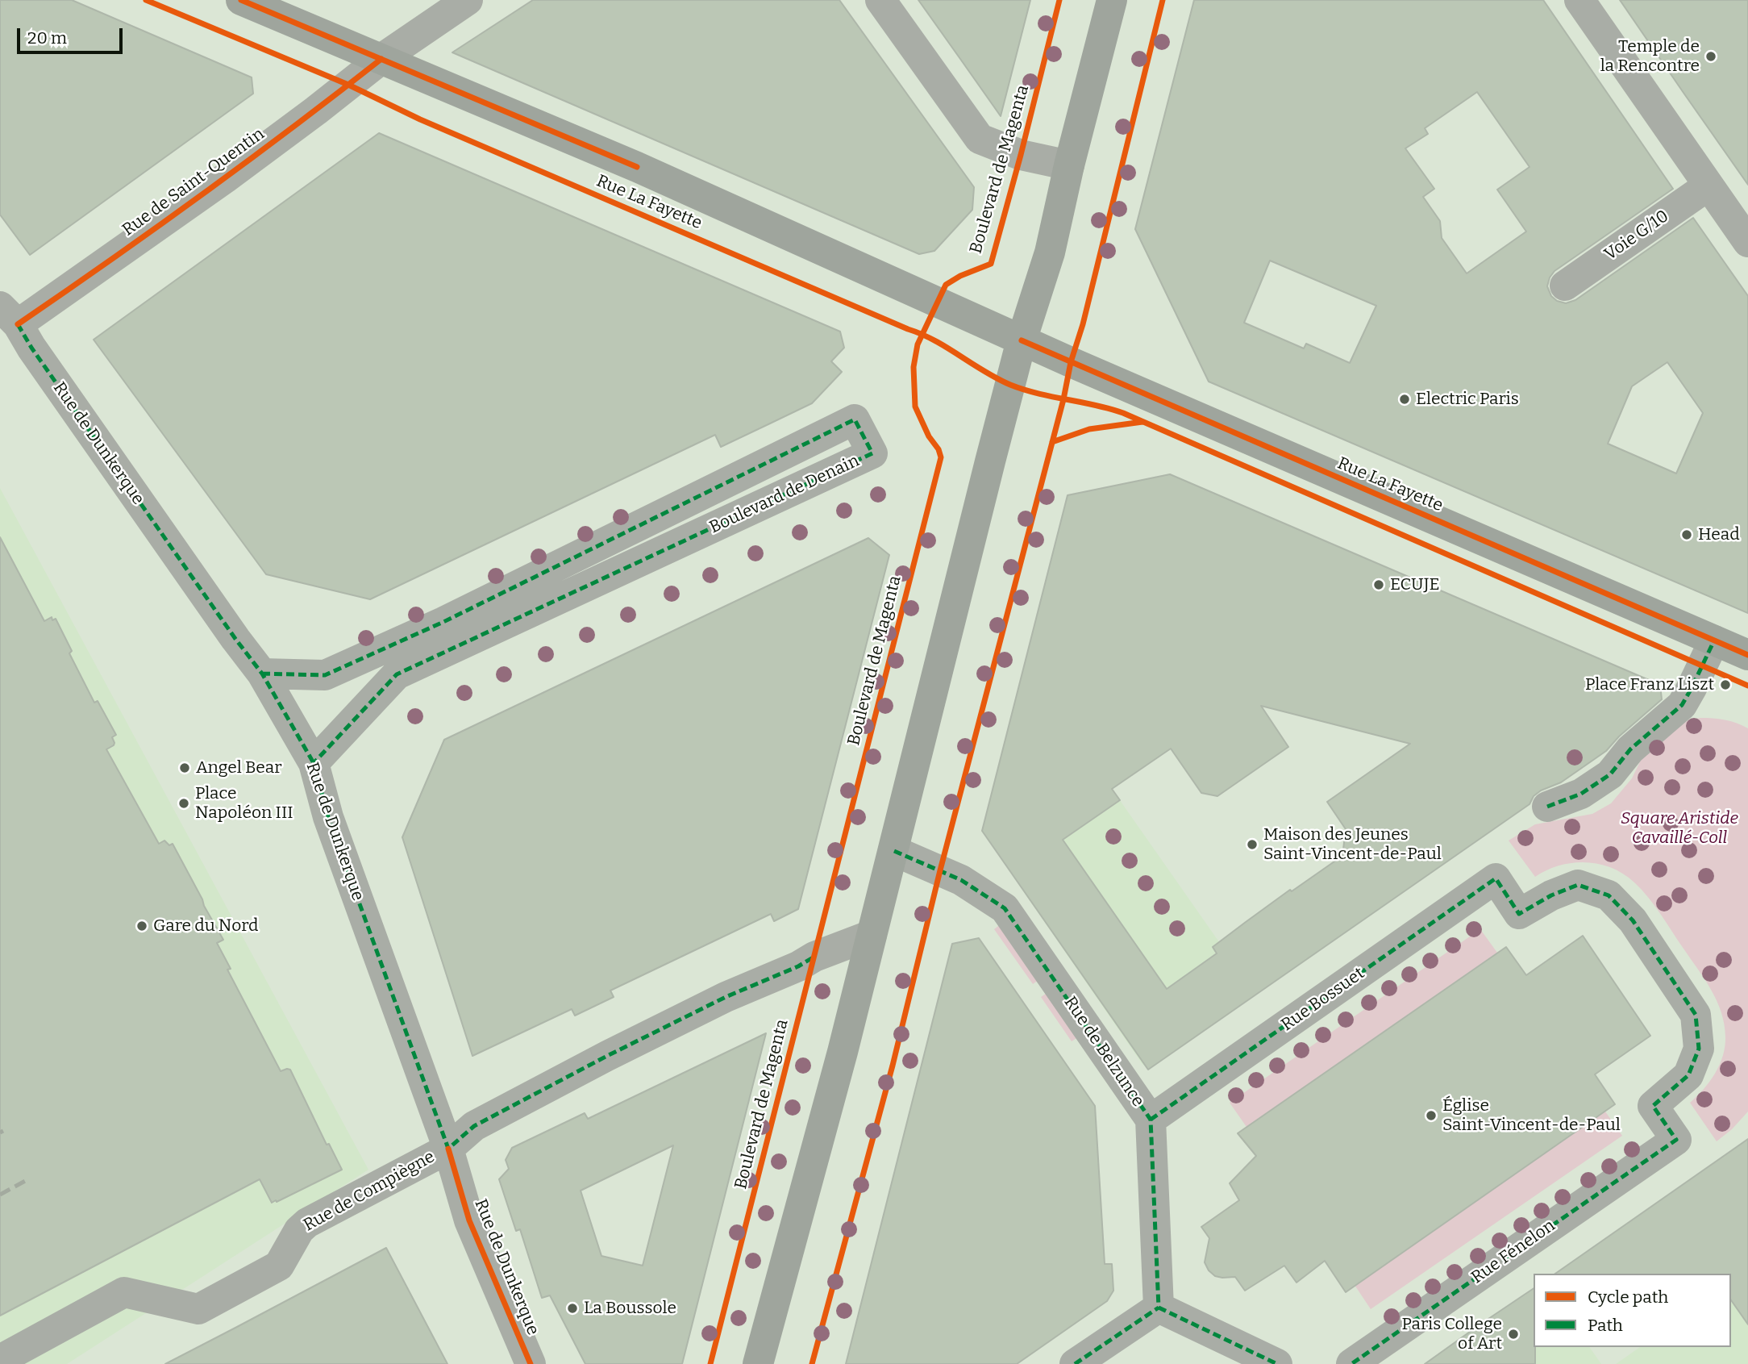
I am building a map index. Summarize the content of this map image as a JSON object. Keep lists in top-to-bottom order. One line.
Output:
{"streets":{"main road":["Rue La Fayette"],"street":["Rue de Saint-Quentin","Voie G/10","Rue de Dunkerque","Boulevard de Denain","Rue Bossuet","Rue de Belzunce","Rue de Compiègne","Rue Fénelon"],"cycle path":["Boulevard de Magenta"]},"crossings":[["Rue de Saint-Quentin","Rue La Fayette"],["Rue de Saint-Quentin","Rue de Dunkerque"],["Rue de Dunkerque","Boulevard de Denain"],["Rue de Dunkerque","Rue de Compiègne"],["Rue Bossuet","Rue de Belzunce"],["Rue Bossuet","Rue Fénelon"]],"parks":["Square Aristide Cavaillé-Coll"],"places":["Temple de la Rencontre","Electric Paris","Head","ECUJE","Place Franz Liszt","Angel Bear","Place Napoléon III","Maison des Jeunes Saint-Vincent-de-Paul","Gare du Nord","Église Saint-Vincent-de-Paul","La Boussole","Paris College of Art"],"legend":["Cycle path","Path"],"scale_bar":"20 m"}
